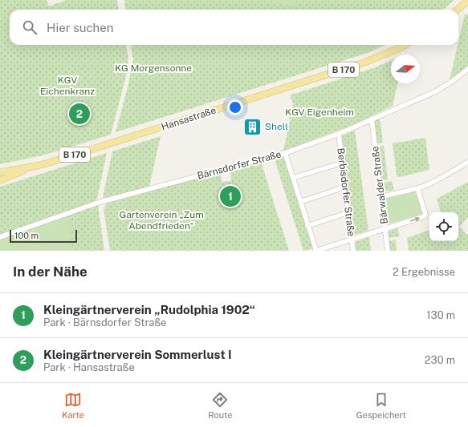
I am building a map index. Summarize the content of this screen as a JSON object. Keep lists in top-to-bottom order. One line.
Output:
{"streets":{"main road":["B 170","Hansastraße"],"street":["Bärnsdorfer Straße","Bärwalder Straße","Berbisdorfer Straße"]},"crossings":[["Bärnsdorfer Straße","Bärwalder Straße"],["Bärnsdorfer Straße","Berbisdorfer Straße"]],"parks":["KG Morgensonne","KGV Eichenkranz","KGV Eigenheim","Gartenverein „Zum Abendfrieden“"],"places":{"building":["Shell"]},"scale_bar":"100 m","north":"right","page":{"search":"Hier suchen","pins":["2","1"],"scale":"100 m","heading":["In der Nähe","2 Ergebnisse"],"list":[{"mark":"1","name":"Kleingärtnerverein „Rudolphia 1902“","note":"Park · Bärnsdorfer Straße","value":"130 m"},{"mark":"2","name":"Kleingärtnerverein Sommerlust I","note":"Park · Hansastraße","value":"230 m"}],"nav":["Karte","Route","Gespeichert"]}}
